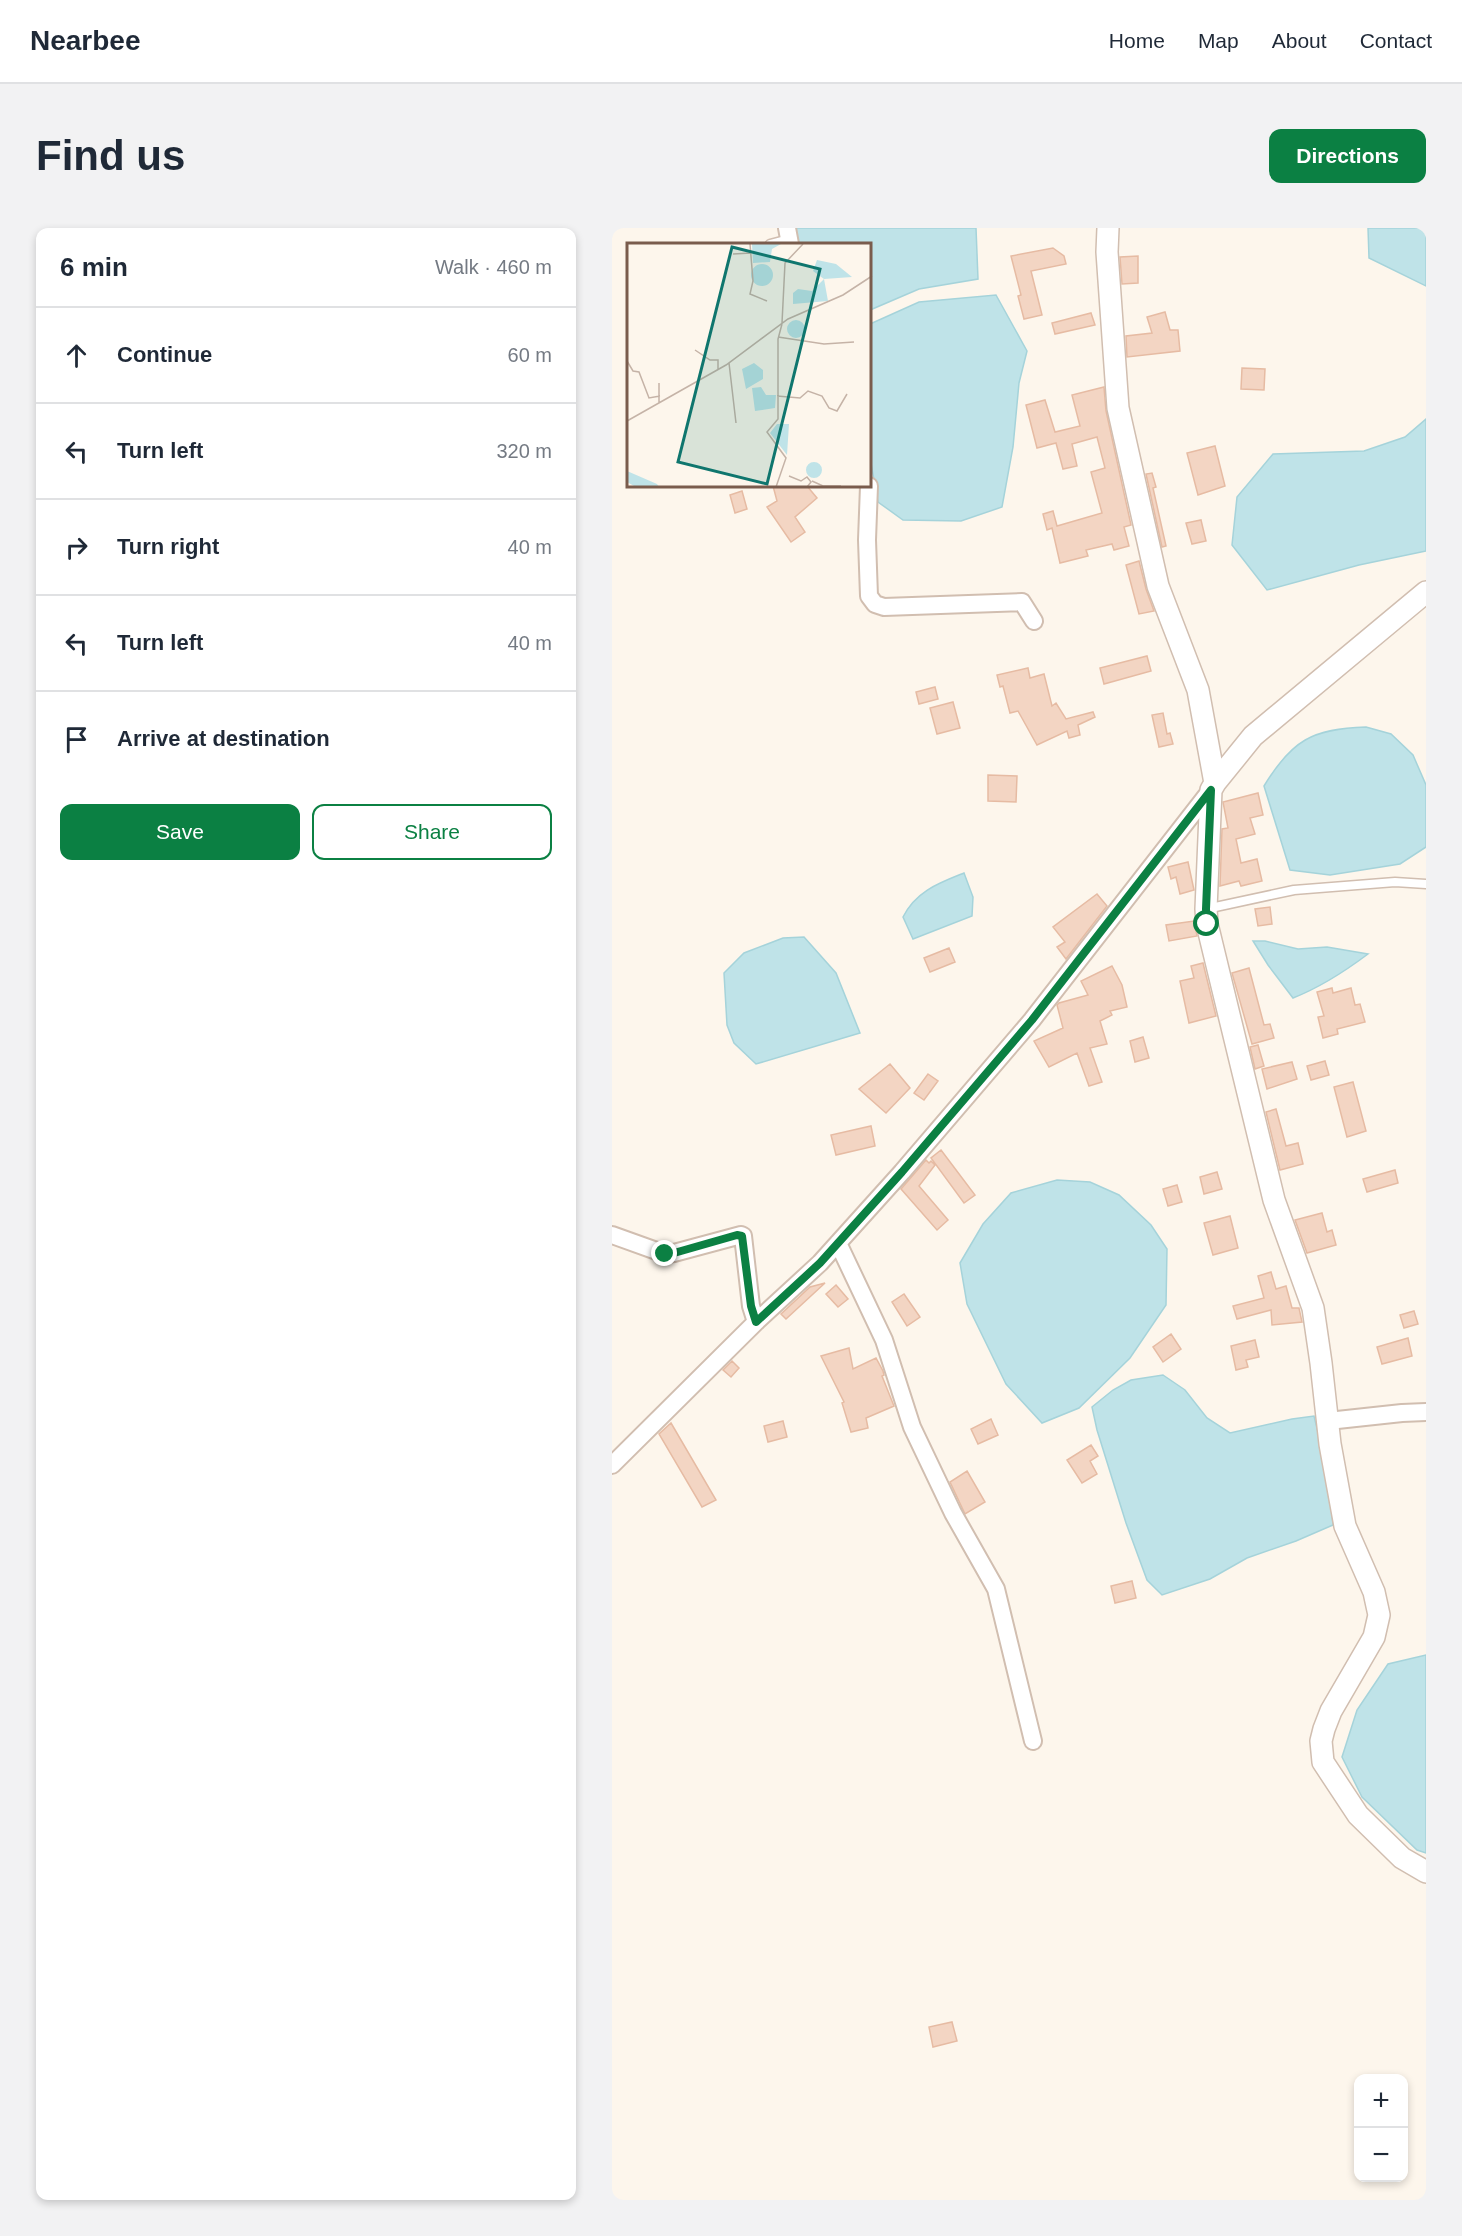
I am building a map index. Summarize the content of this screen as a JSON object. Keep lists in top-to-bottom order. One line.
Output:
{"page":{"header":"Nearbee","nav":["Home","Map","About","Contact"],"buttons":["Directions",["Save","Share"]],"title":"Find us","heading":["6 min","Walk · 460 m"],"list":[["Continue","60 m"],["Turn left","320 m"],["Turn right","40 m"],["Turn left","40 m"],"Arrive at destination"],"map_buttons":["+","−"]}}
